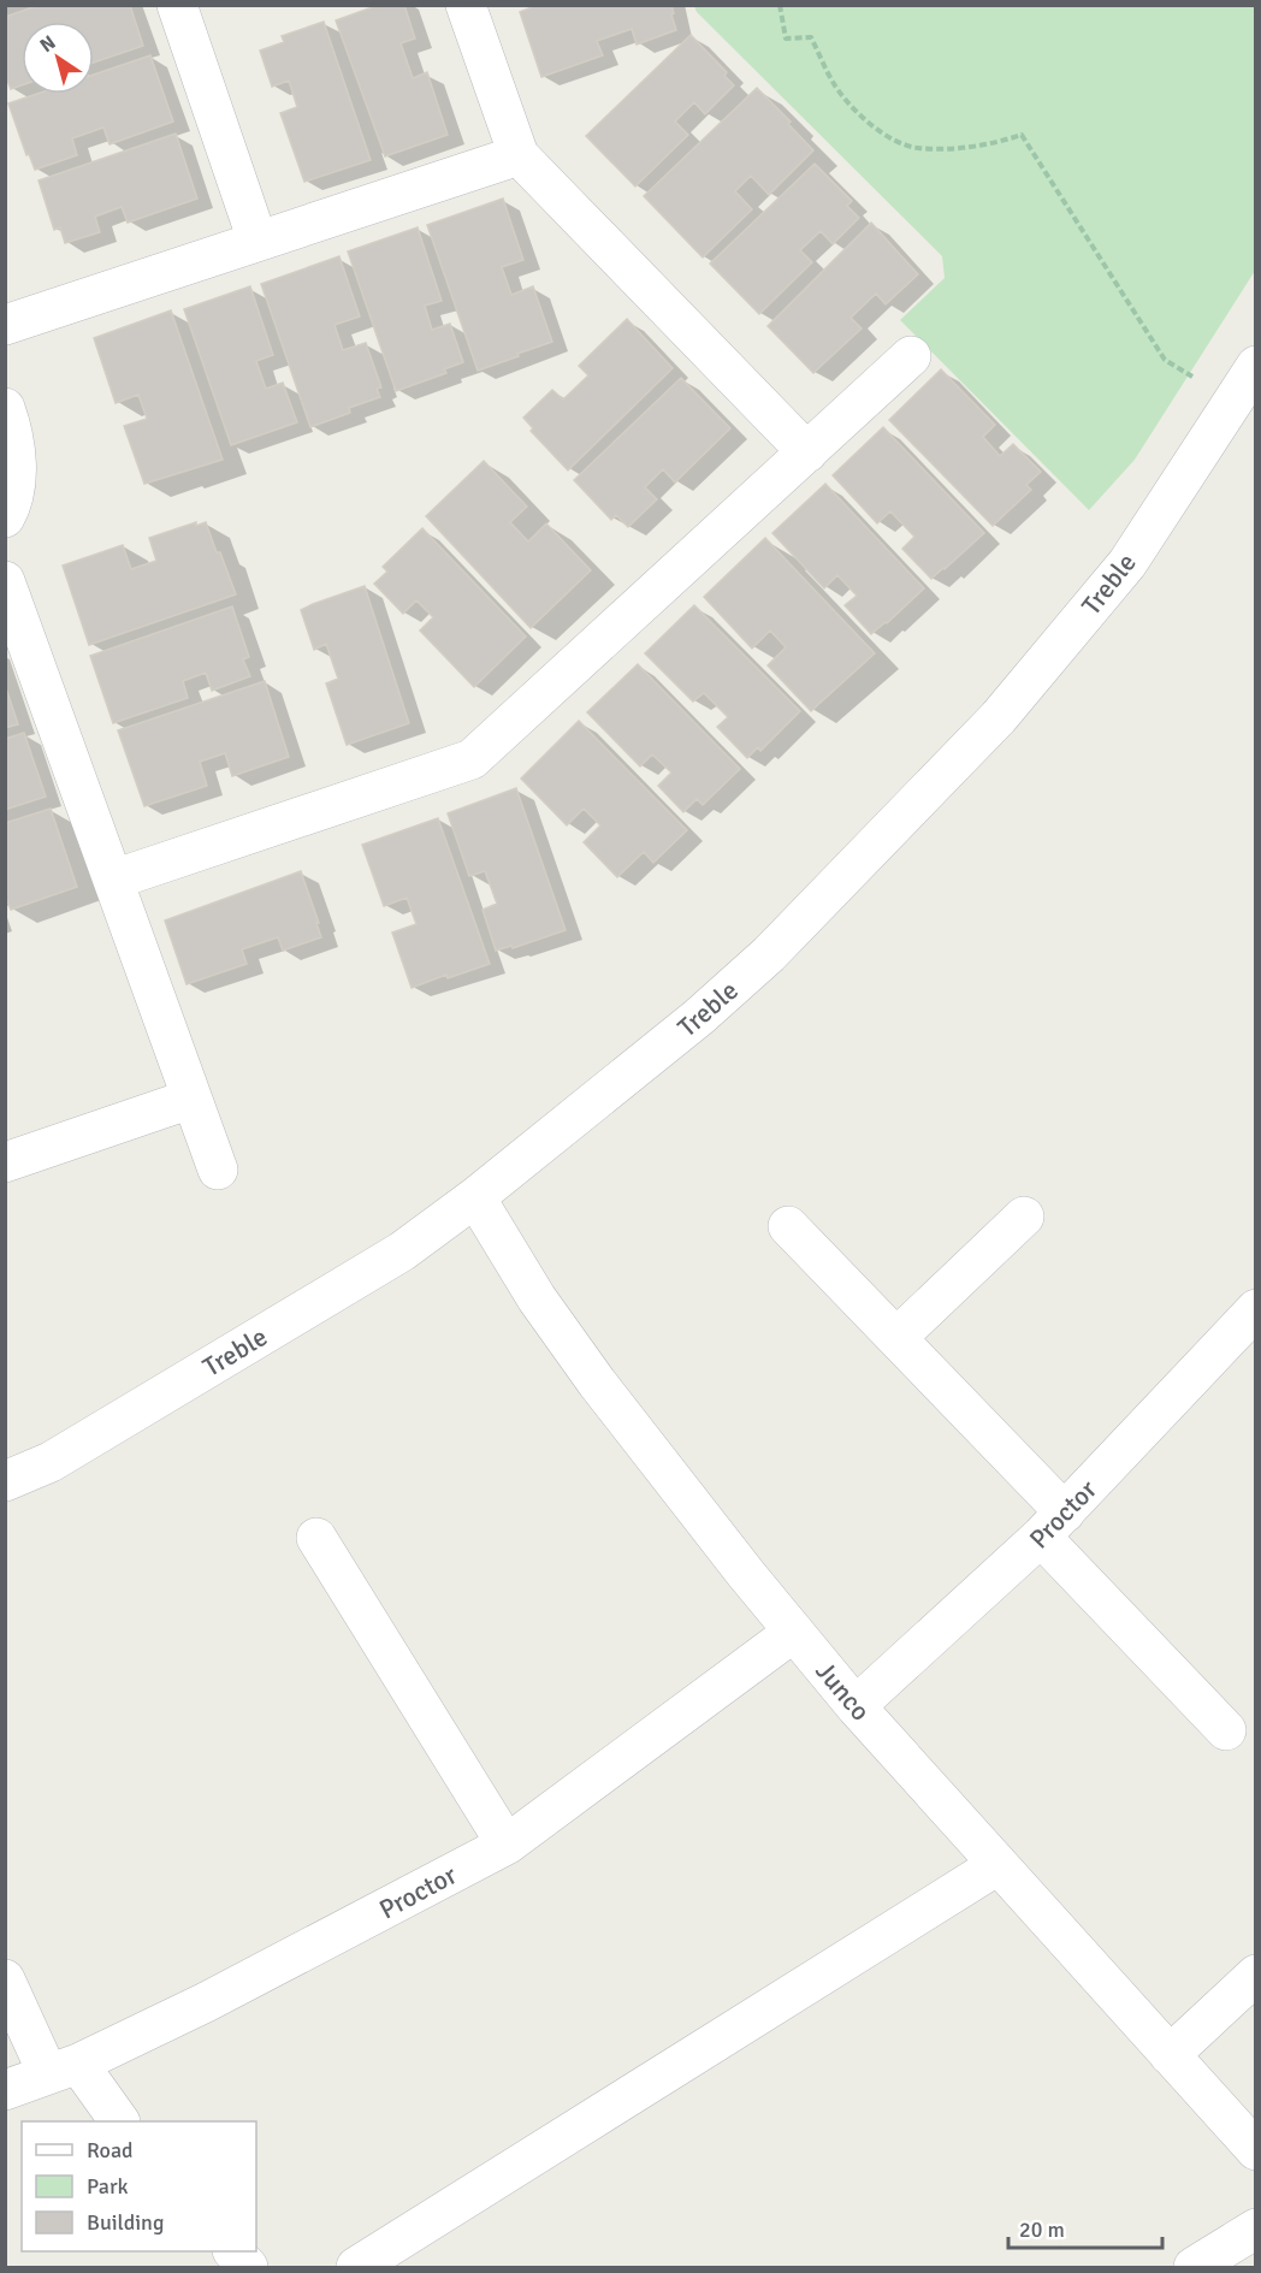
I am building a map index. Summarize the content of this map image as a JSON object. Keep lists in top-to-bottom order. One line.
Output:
{"streets":{"street":["Treble","Proctor","Junco"]},"crossings":[["Treble","Junco"],["Proctor","Junco"]],"legend":["Road","Park","Building"],"scale_bar":"20 m","north":"top left"}
